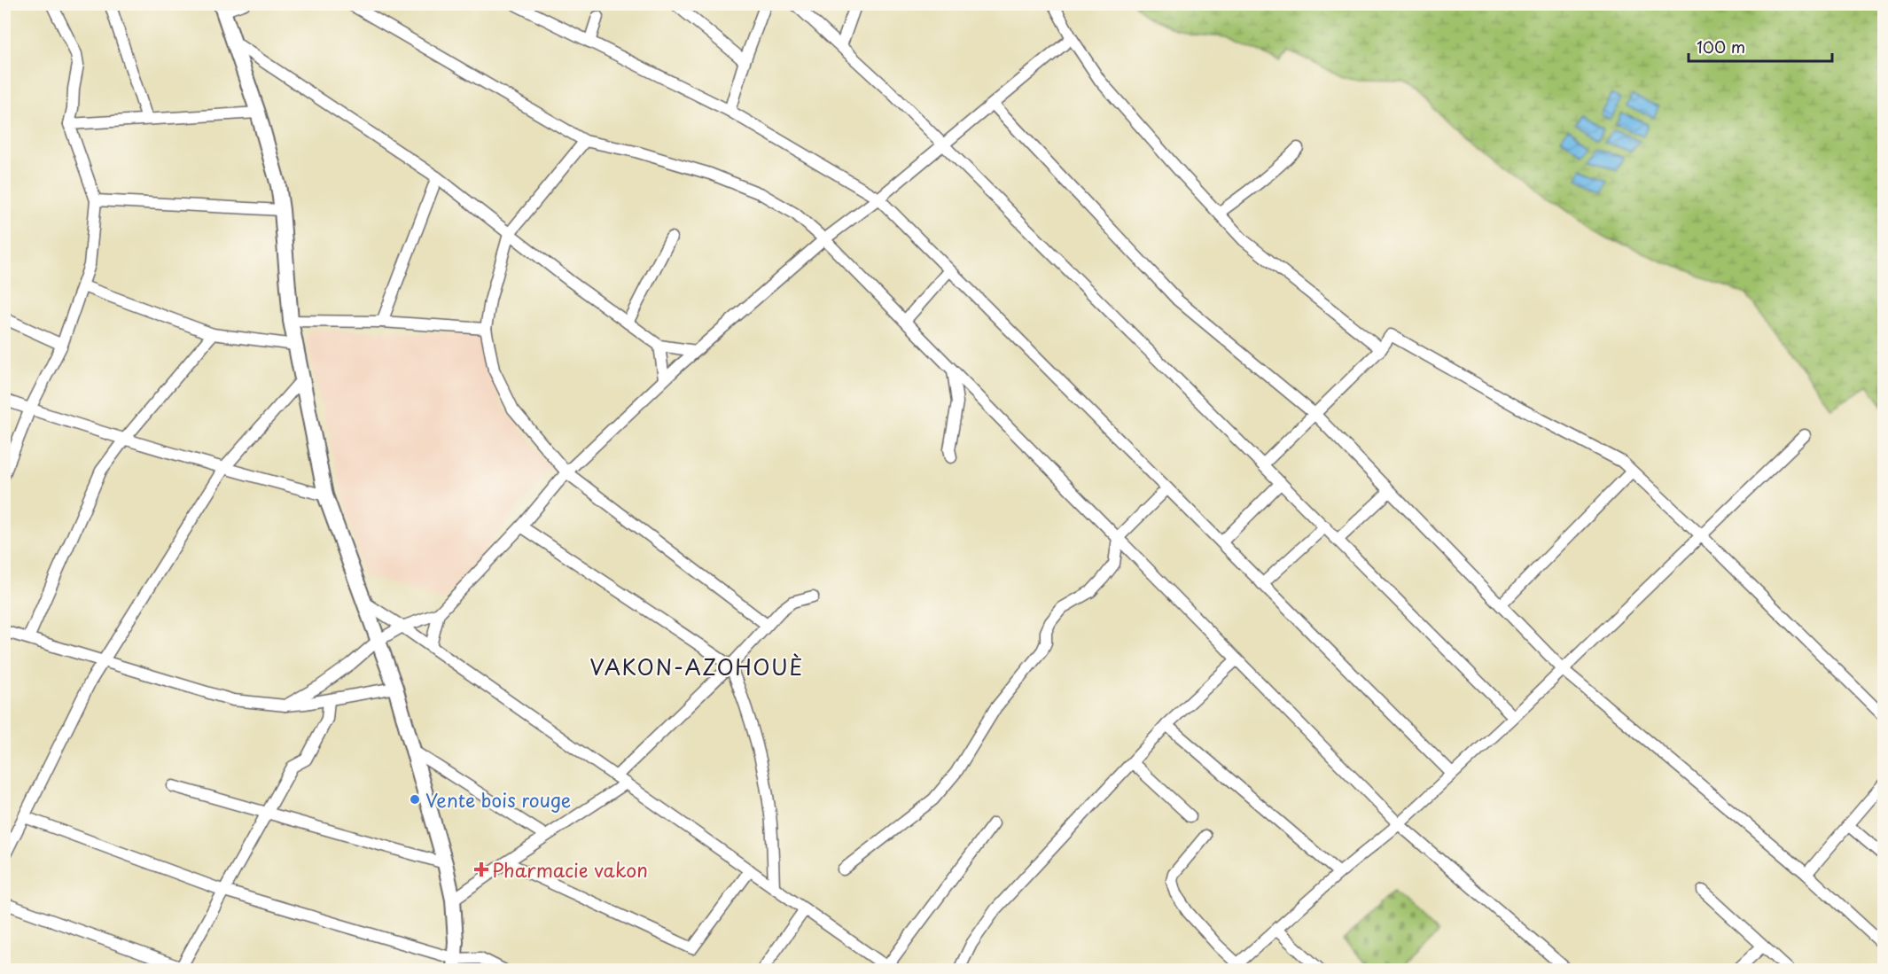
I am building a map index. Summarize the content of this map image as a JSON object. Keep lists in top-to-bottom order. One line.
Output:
{"districts":["VAKON-AZOHOUÈ"],"places":{"other":["Vente bois rouge"],"health":["Pharmacie vakon"]},"scale_bar":"100 m"}
